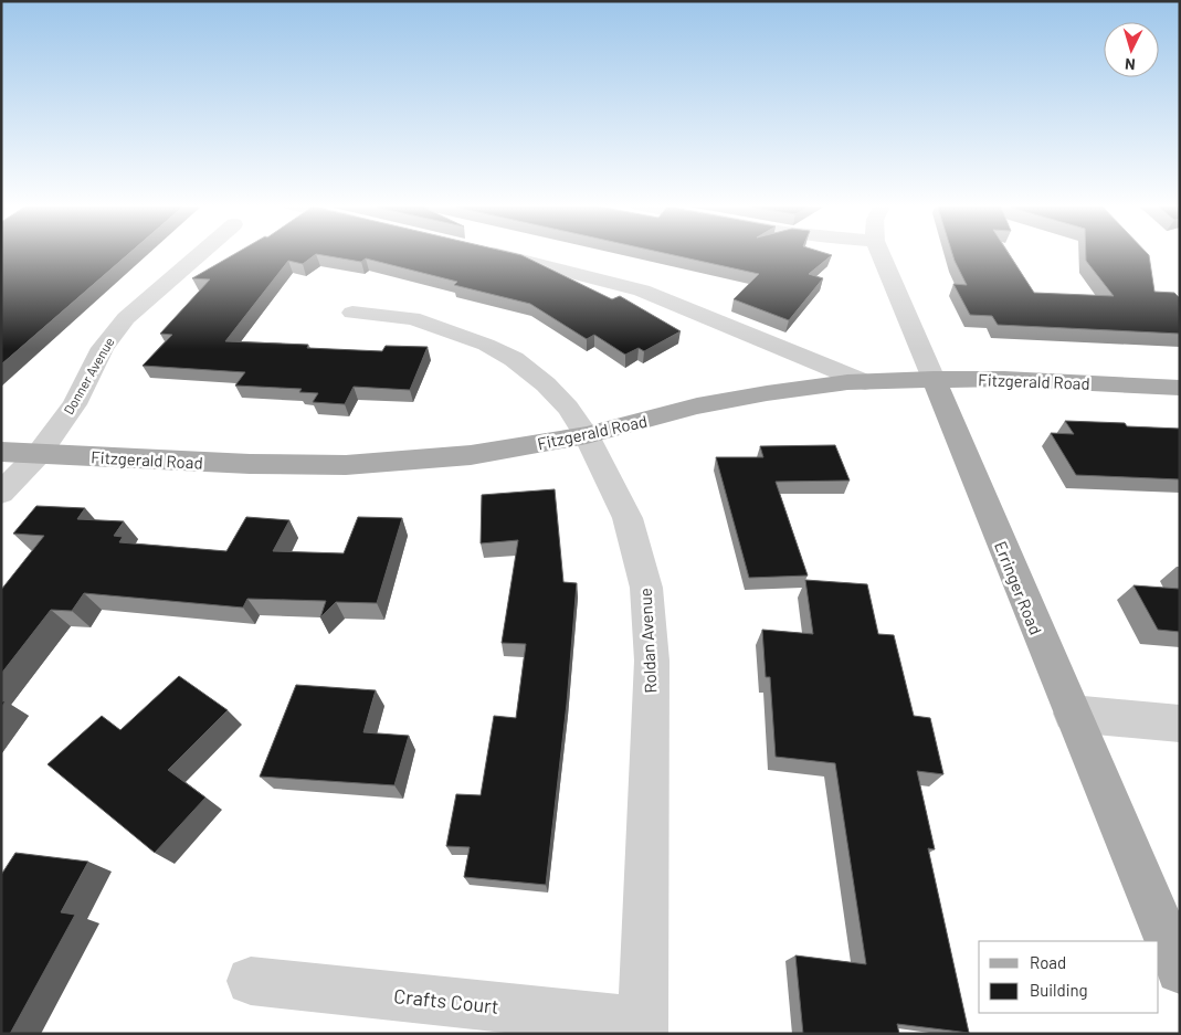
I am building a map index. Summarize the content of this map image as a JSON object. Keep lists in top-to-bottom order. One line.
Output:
{"streets":{"main road":["Fitzgerald Road","Erringer Road"],"street":["Donner Avenue","Roldan Avenue","Crafts Court"]},"crossings":[["Donner Avenue","Fitzgerald Road"],["Fitzgerald Road","Erringer Road"],["Fitzgerald Road","Roldan Avenue"],["Roldan Avenue","Crafts Court"]],"legend":["Road","Building"],"north":"bottom"}
